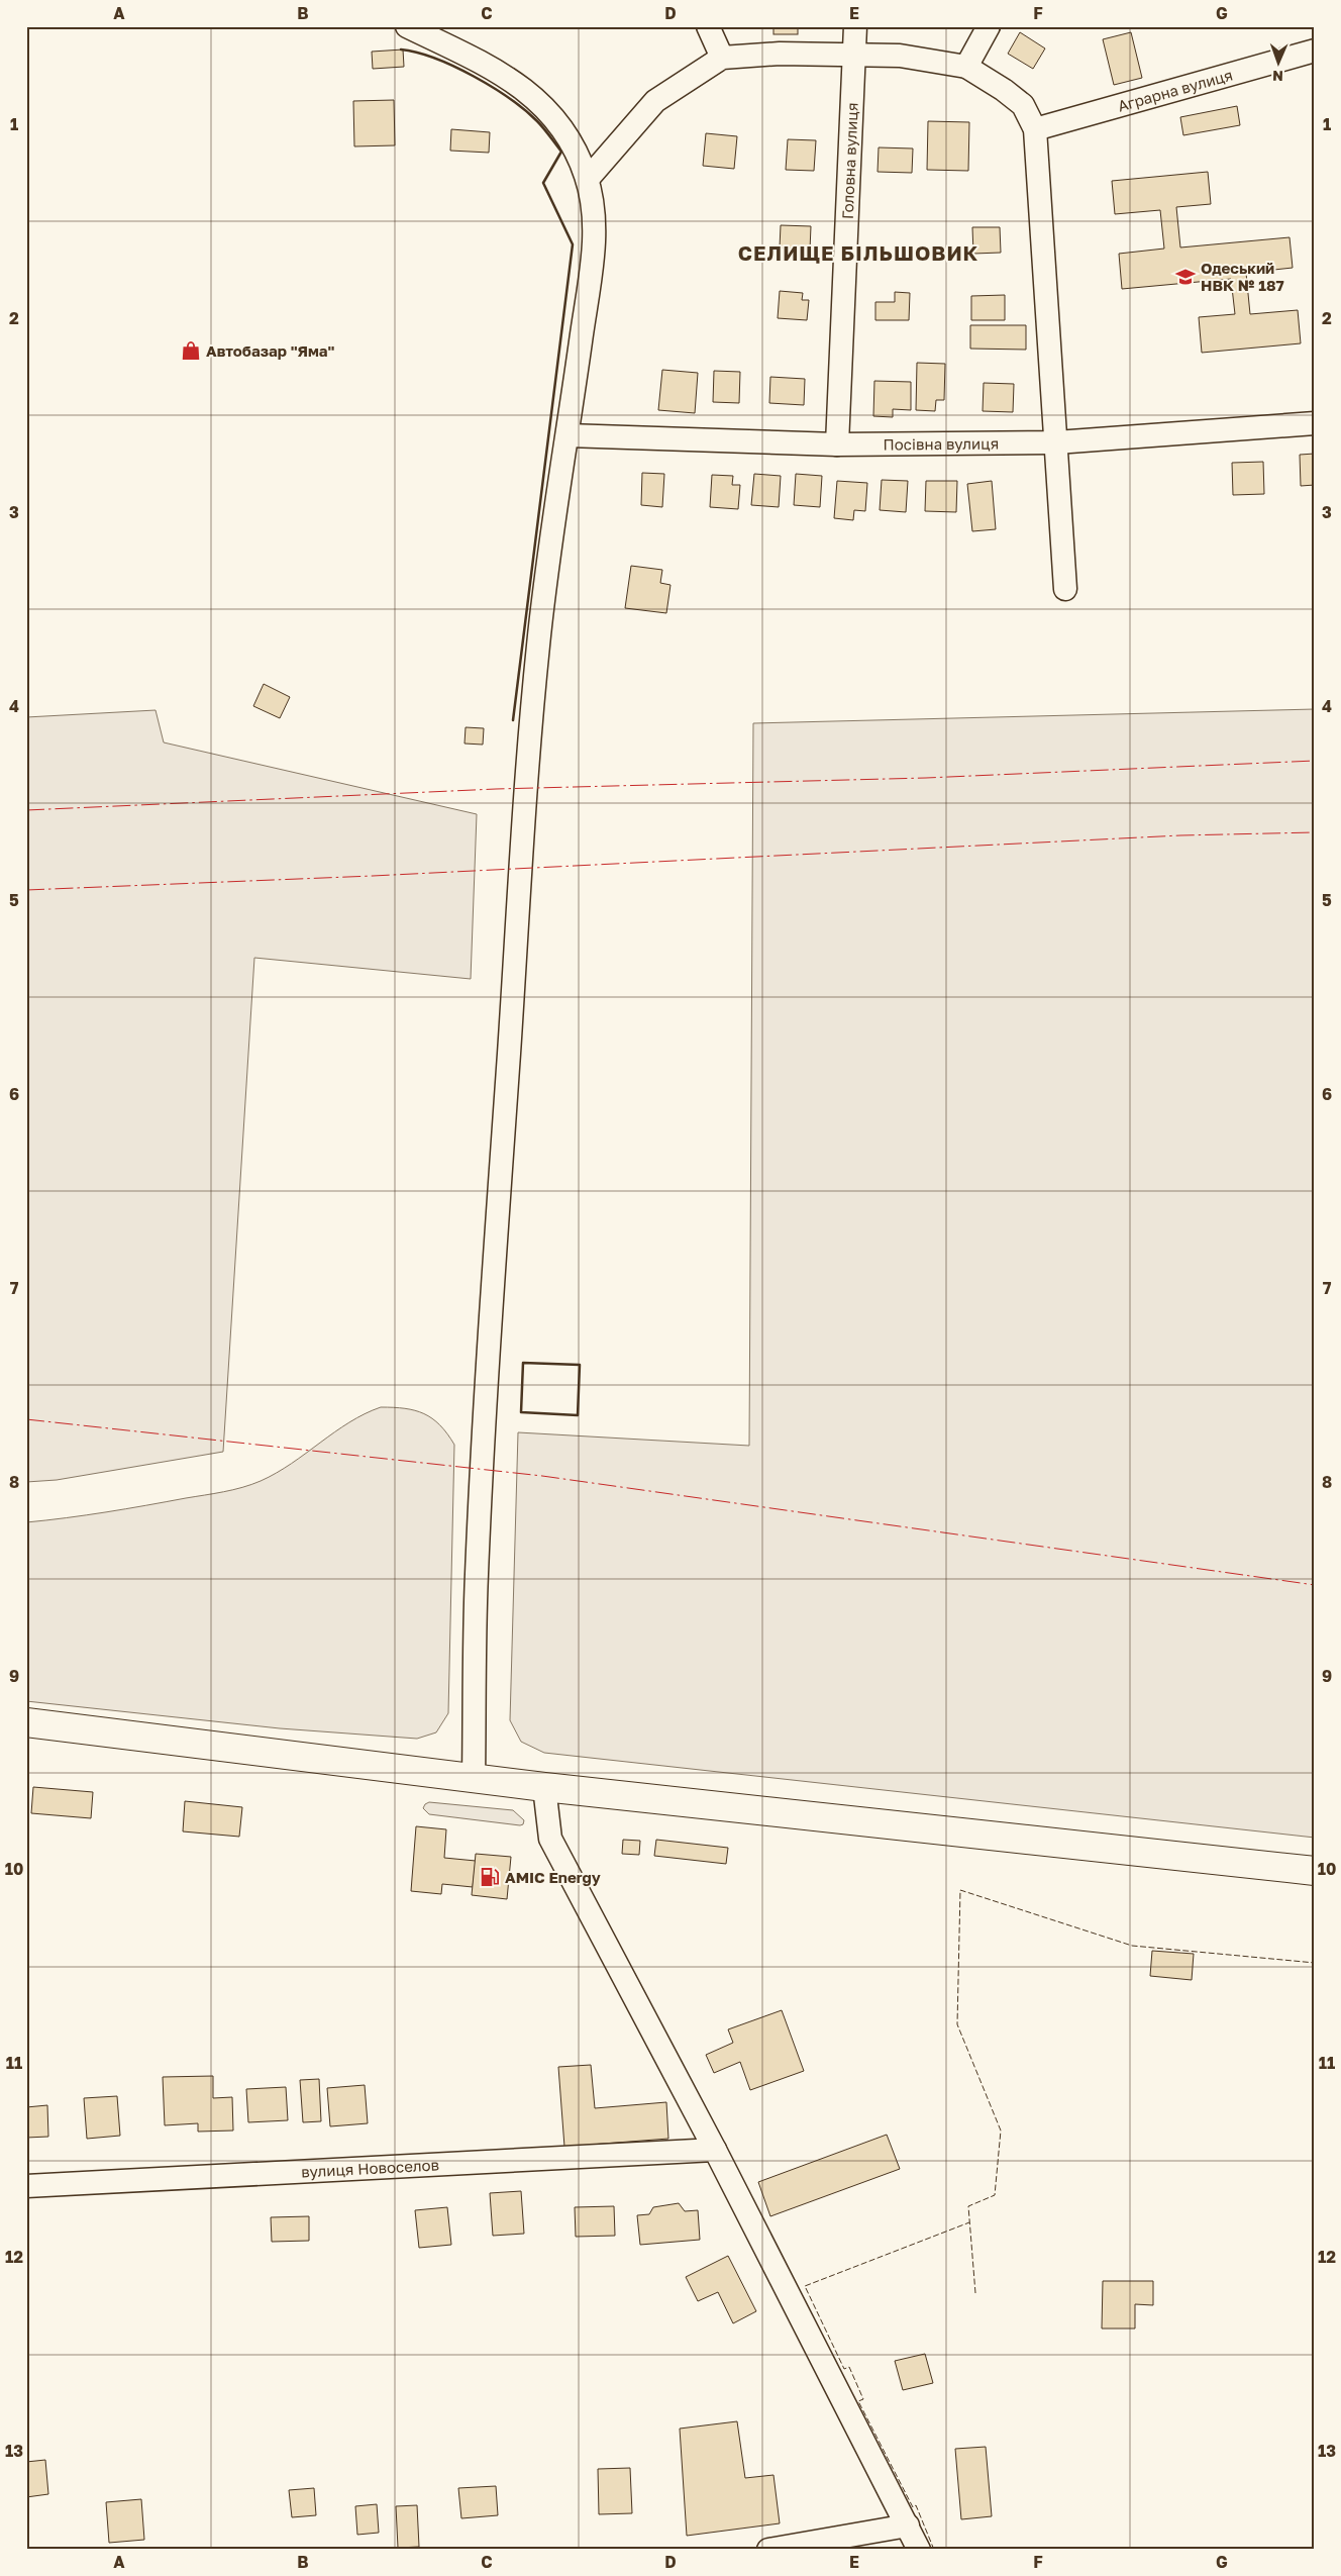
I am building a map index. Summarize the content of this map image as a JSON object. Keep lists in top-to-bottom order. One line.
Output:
{"streets":{"street":["Аграрна вулиця","Головна вулиця","Посівна вулиця","вулиця Новоселов"]},"crossings":[["Головна вулиця","Посівна вулиця"]],"districts":["СЕЛИЩЕ БІЛЬШОВИК"],"places":{"school or university":["Одеський НВК № 187"],"shop":["Автобазар \"Яма\""],"fuel station":["AMIC Energy"]},"north":"bottom","grid":{"columns":["A","B","C","D","E","F","G"],"rows":["1","2","3","4","5","6","7","8","9","10","11","12","13"]}}
